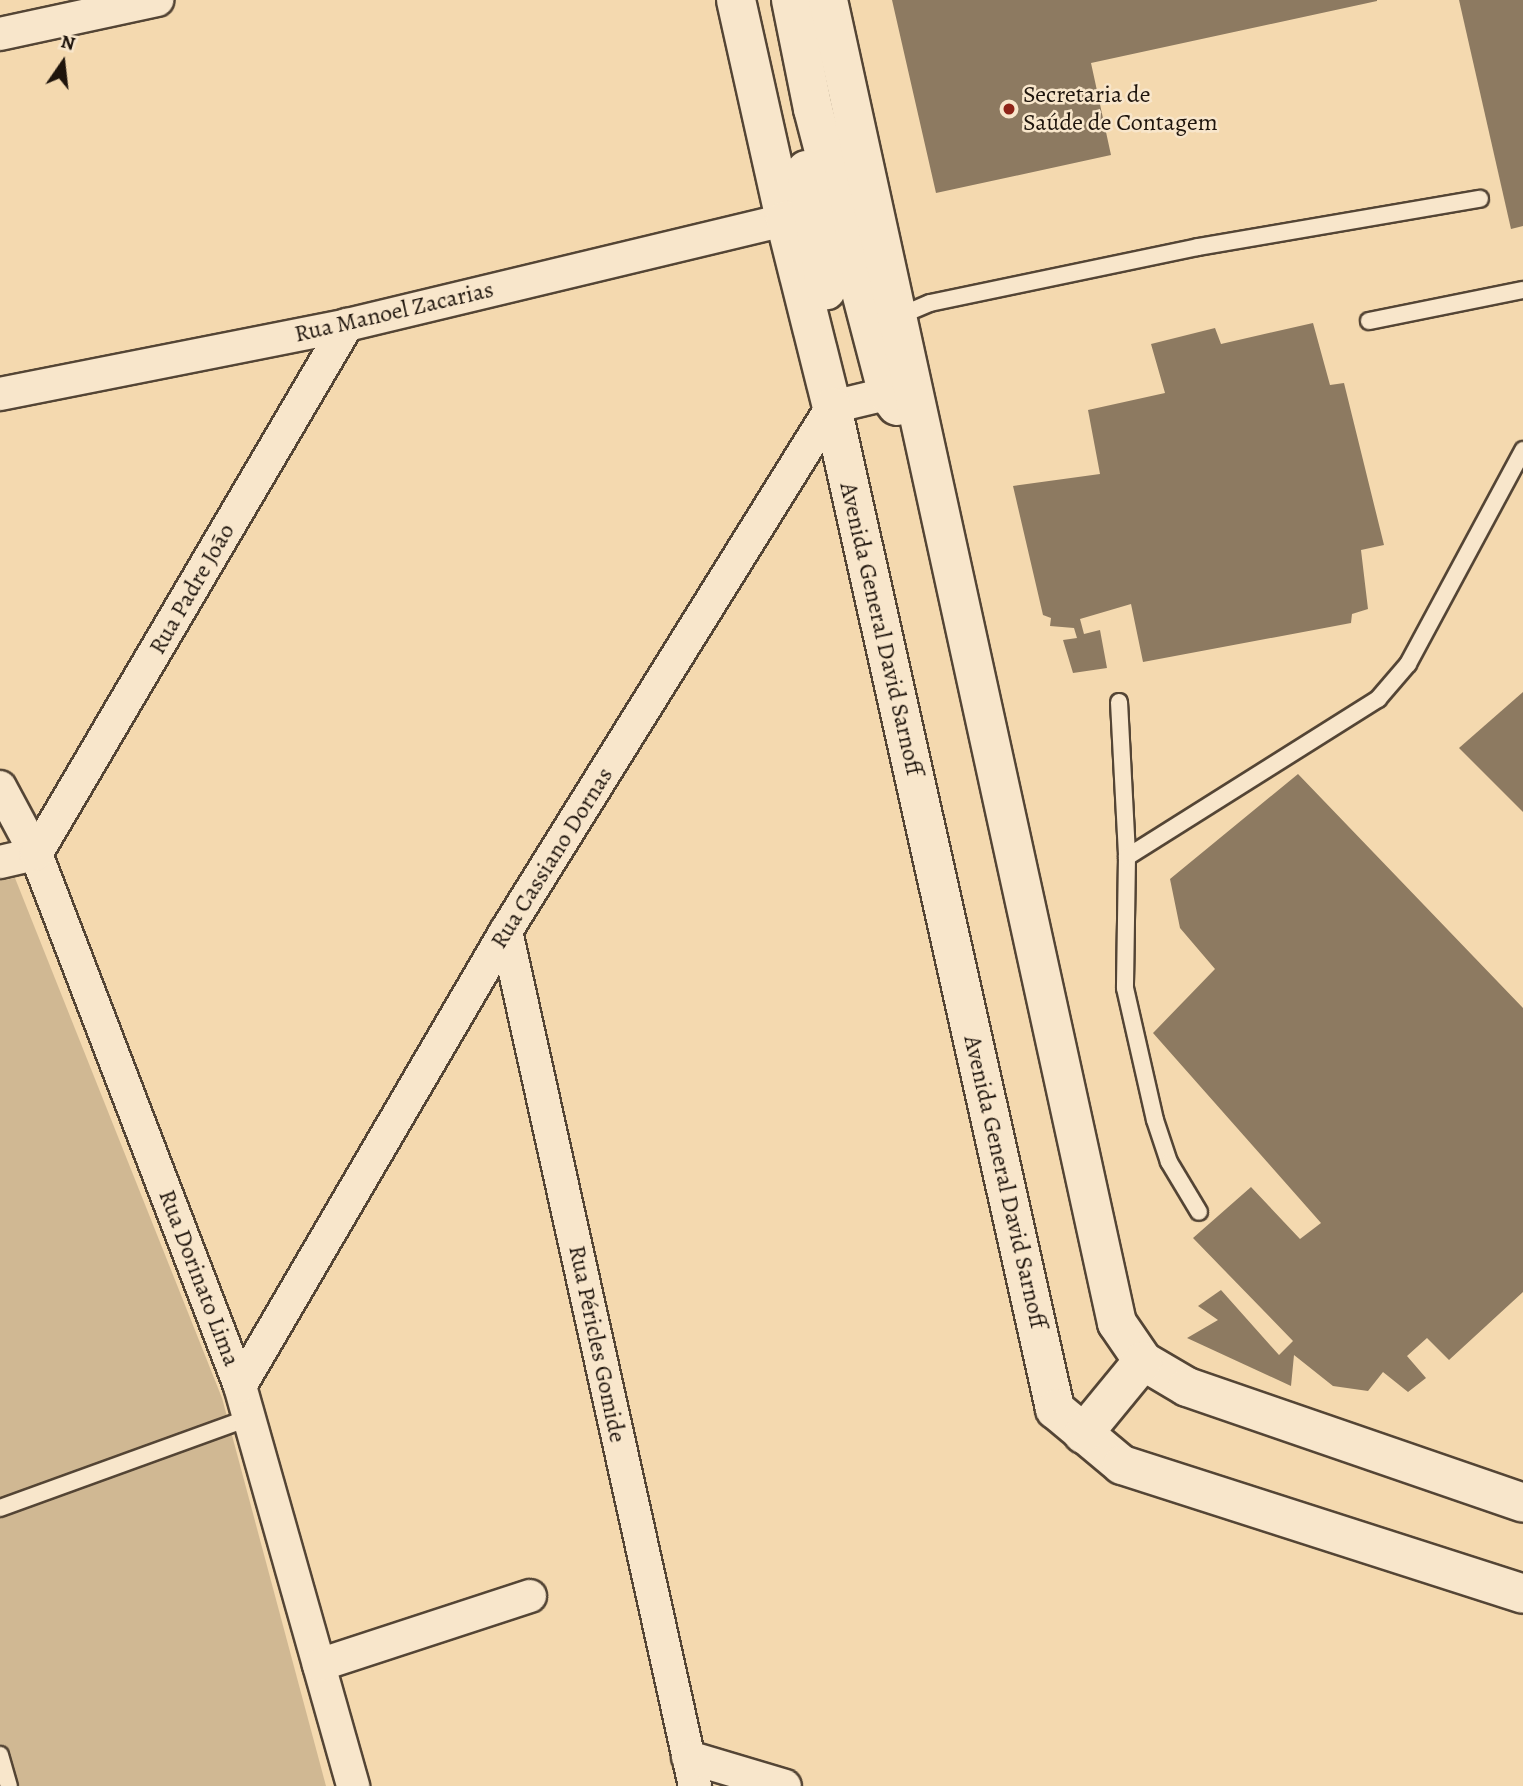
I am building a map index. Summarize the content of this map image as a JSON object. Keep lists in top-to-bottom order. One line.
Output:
{"streets":{"street":["Rua Manoel Zacarias","Rua Padre João","Avenida General David Sarnoff","Rua Cassiano Dornas","Rua Dorinato Lima","Rua Péricles Gomide"]},"crossings":[["Rua Manoel Zacarias","Rua Padre João"],["Rua Manoel Zacarias","Avenida General David Sarnoff"],["Rua Padre João","Rua Dorinato Lima"],["Avenida General David Sarnoff","Rua Cassiano Dornas"],["Rua Cassiano Dornas","Rua Dorinato Lima"],["Rua Cassiano Dornas","Rua Péricles Gomide"]],"places":["Secretaria de Saúde de Contagem"],"north":"top"}
